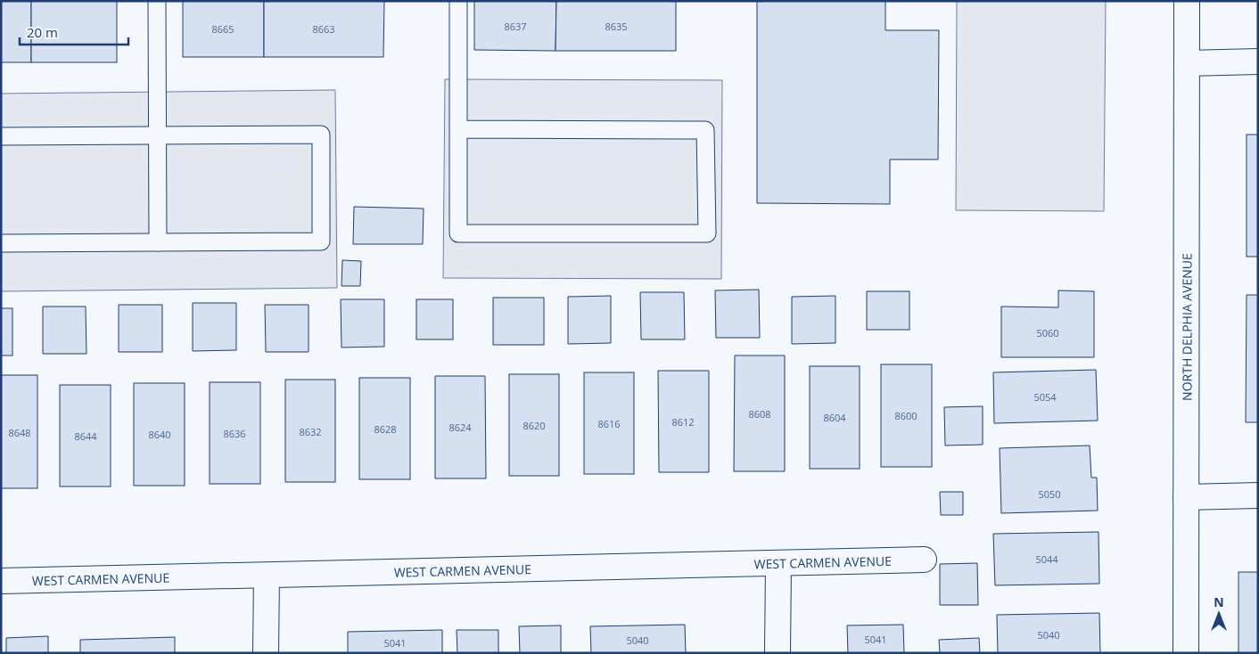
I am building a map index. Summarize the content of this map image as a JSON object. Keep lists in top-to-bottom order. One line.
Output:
{"streets":{"street":["NORTH DELPHIA AVENUE","WEST CARMEN AVENUE"]},"house_numbers":["8637","8635","8665","8663","5060","5054","8608","8600","8604","8612","8616","8620","8624","8628","8632","8648","8636","8640","8644","5050","5044","5040","5041","5040","5041"],"scale_bar":"20 m","north":"top"}
